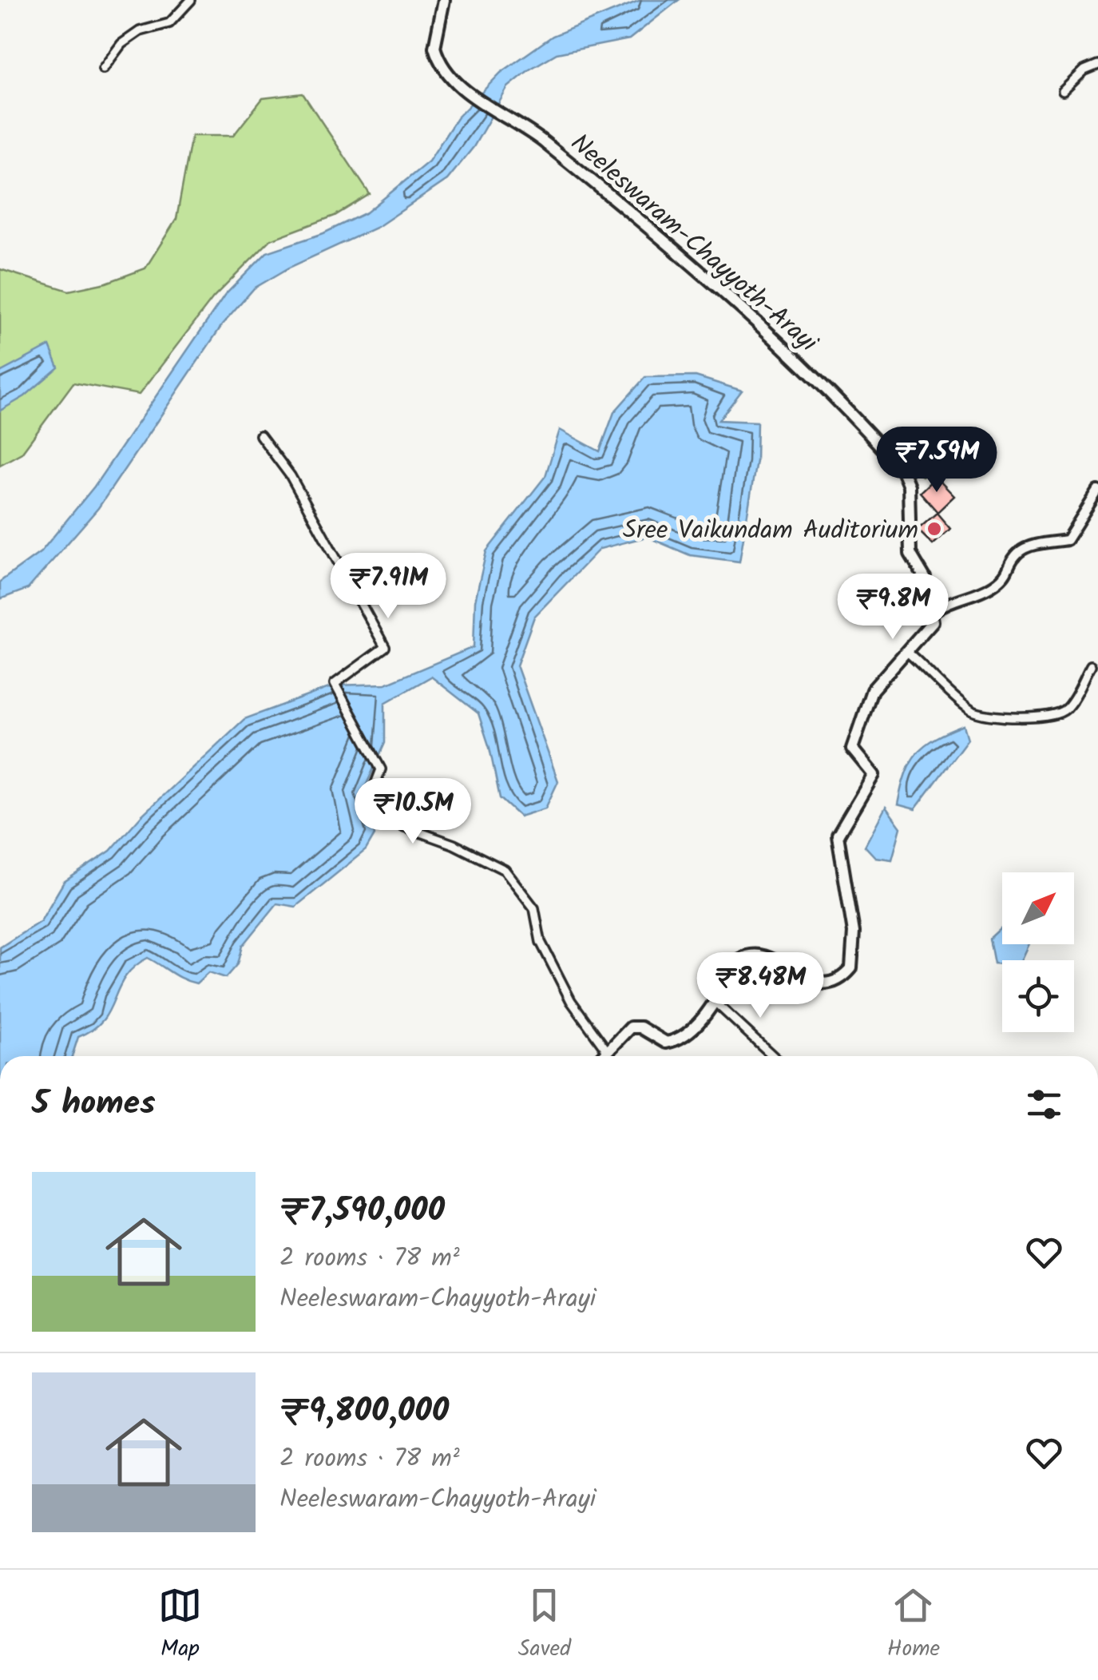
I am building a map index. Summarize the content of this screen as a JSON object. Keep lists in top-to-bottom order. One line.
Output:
{"streets":{"main road":["Neeleswaram-Chayyoth-Arayi"]},"places":["Sree Vaikundam Auditorium"],"north":"top right","page":{"price":["₹7.59M","₹7.91M","₹9.8M","₹10.5M","₹8.48M"],"heading":"5 homes","list":[{"name":"₹7,590,000","note":"2 rooms · 78 m² · Neeleswaram-Chayyoth-Arayi"},{"name":"₹9,800,000","note":"2 rooms · 78 m² · Neeleswaram-Chayyoth-Arayi"}],"tabs":["Map","Saved","Home"]}}
